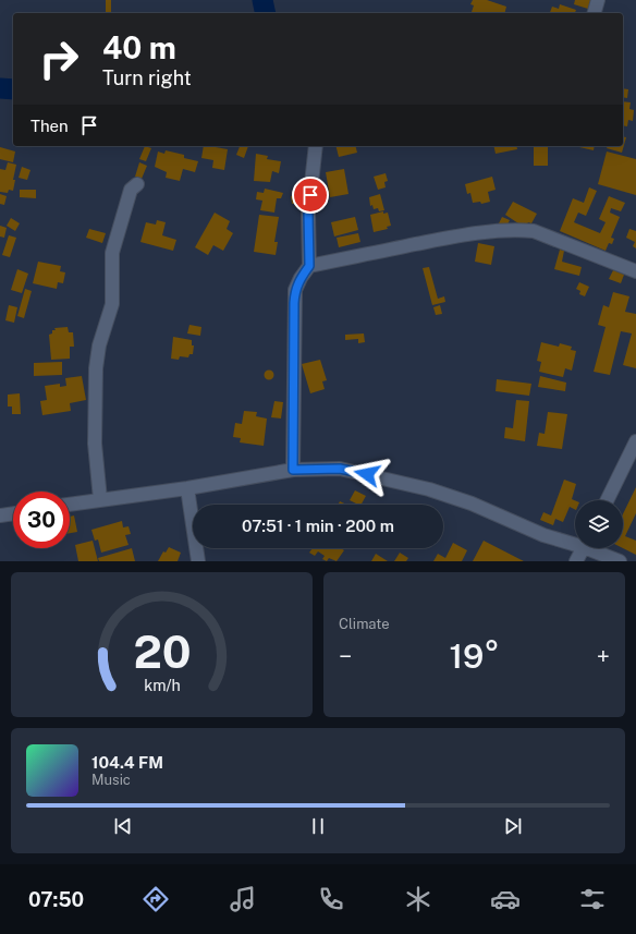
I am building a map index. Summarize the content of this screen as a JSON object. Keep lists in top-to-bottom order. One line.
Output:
{"page":{"turn":["40 m","Turn right"],"then":"Then","limit":"30","trip":"07:51 · 1 min · 200 m","tile":"Climate","heat":["−","19°","+"],"song":["104.4 FM","Music"],"tabs":"07:50","gauge":["20","km/h"]}}
